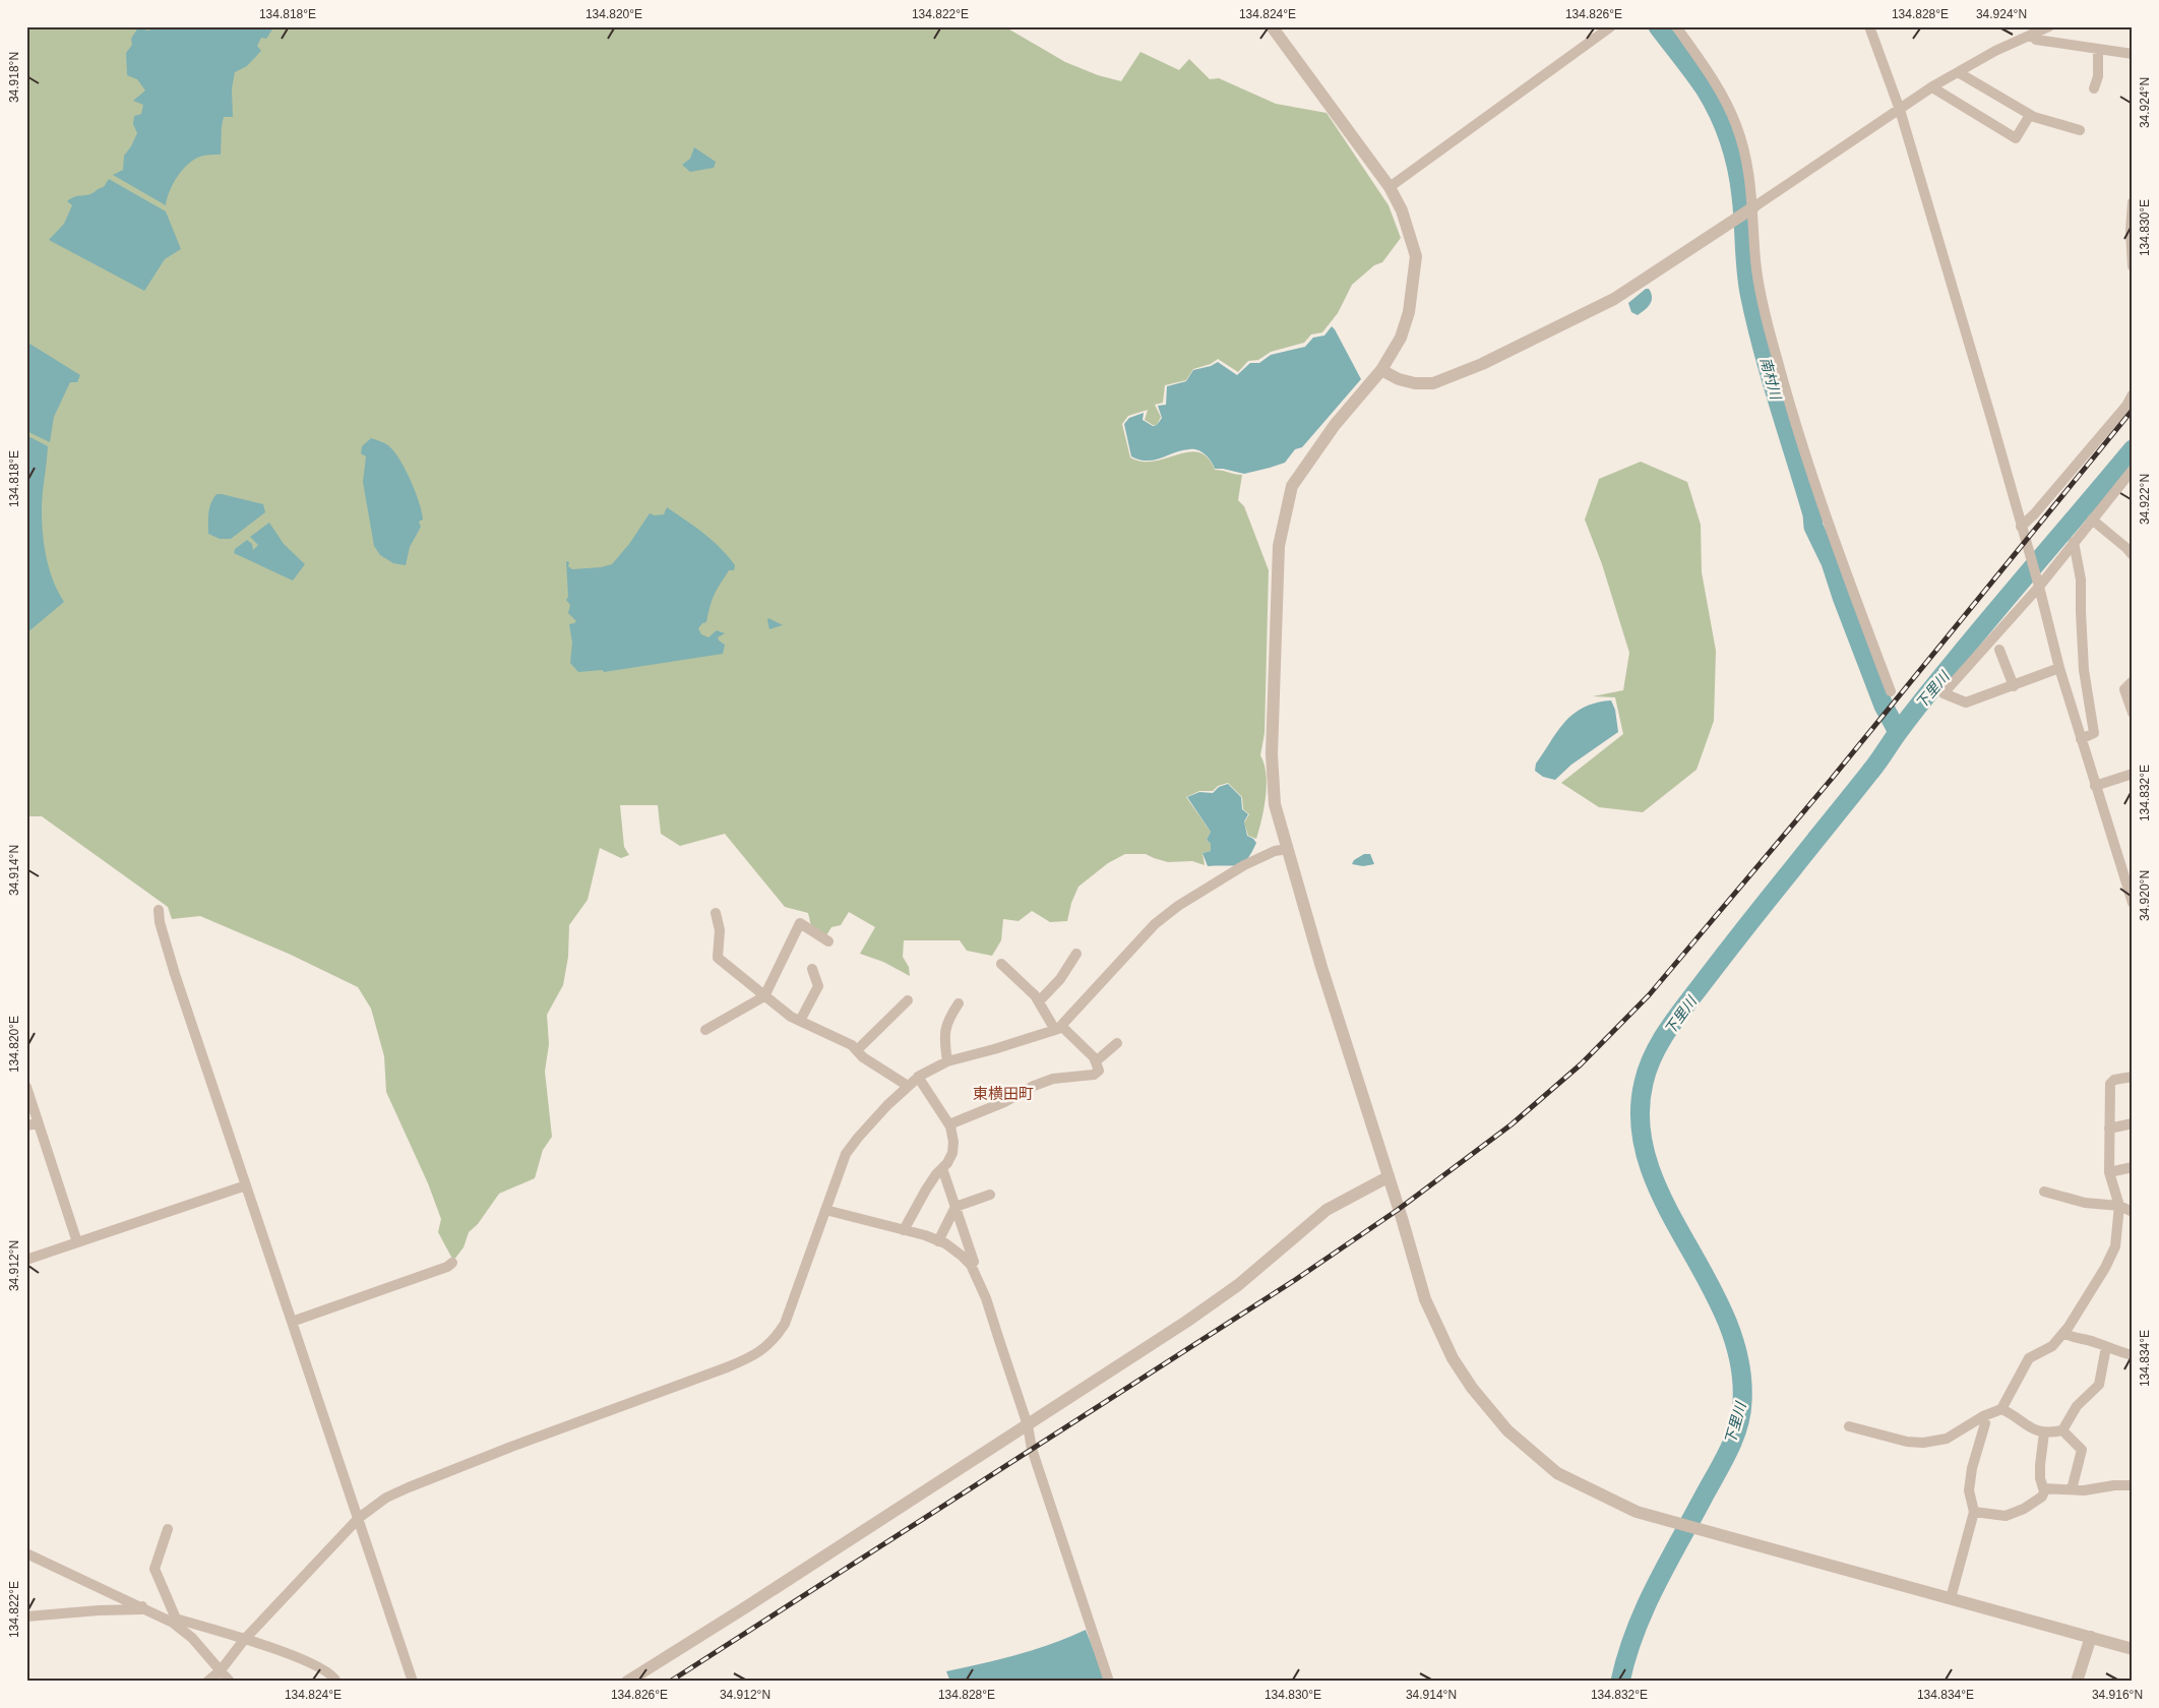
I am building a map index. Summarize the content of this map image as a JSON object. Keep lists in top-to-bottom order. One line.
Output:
{"districts":["東横田町"],"water":["南村川","下里川"],"coordinates":["134.818°E","134.820°E","134.822°E","134.824°E","134.826°E","134.828°E","34.924°N","34.918°N","134.830°E","34.922°N","134.832°E","34.914°N","34.920°N","34.912°N","134.834°E","34.916°N"]}
